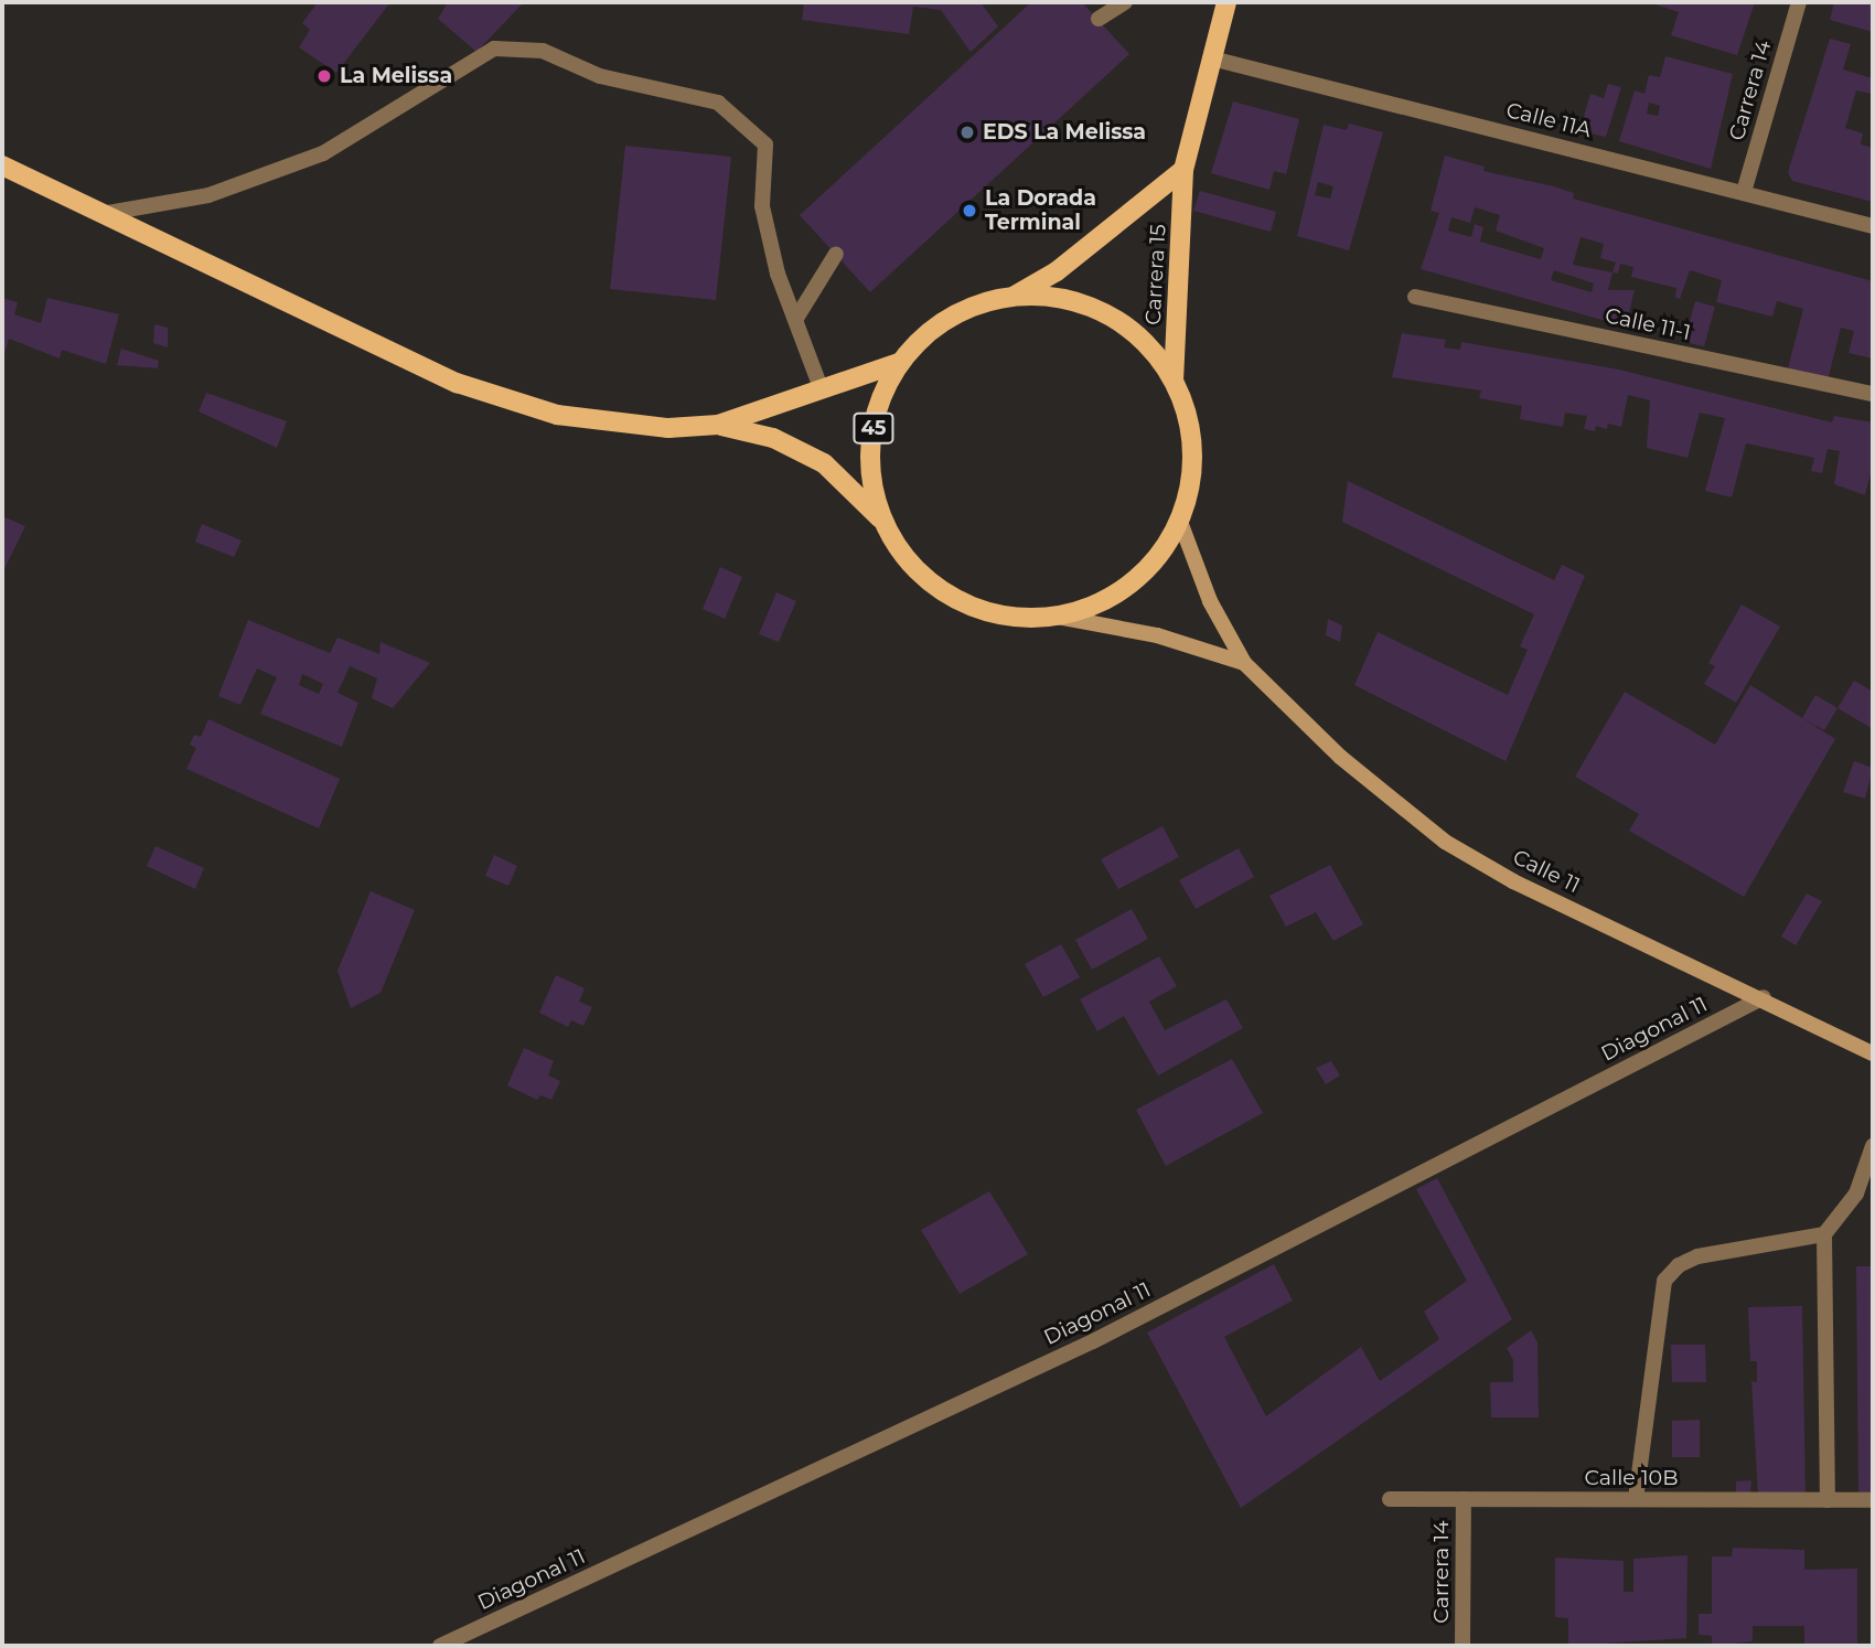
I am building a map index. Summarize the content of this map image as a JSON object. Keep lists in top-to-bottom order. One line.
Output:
{"streets":{"main road":["Carrera 15","45","Calle 11"],"street":["Carrera 14","Calle 11A","Calle 11-1","Diagonal 11","Calle 10B"]},"crossings":[["Carrera 14","Calle 11A"],["Carrera 14","Calle 10B"],["Calle 11A","Carrera 15"],["Carrera 15","45"],["45","Calle 11"],["Calle 11","Diagonal 11"]],"places":["La Melissa","EDS La Melissa","La Dorada Terminal"]}
